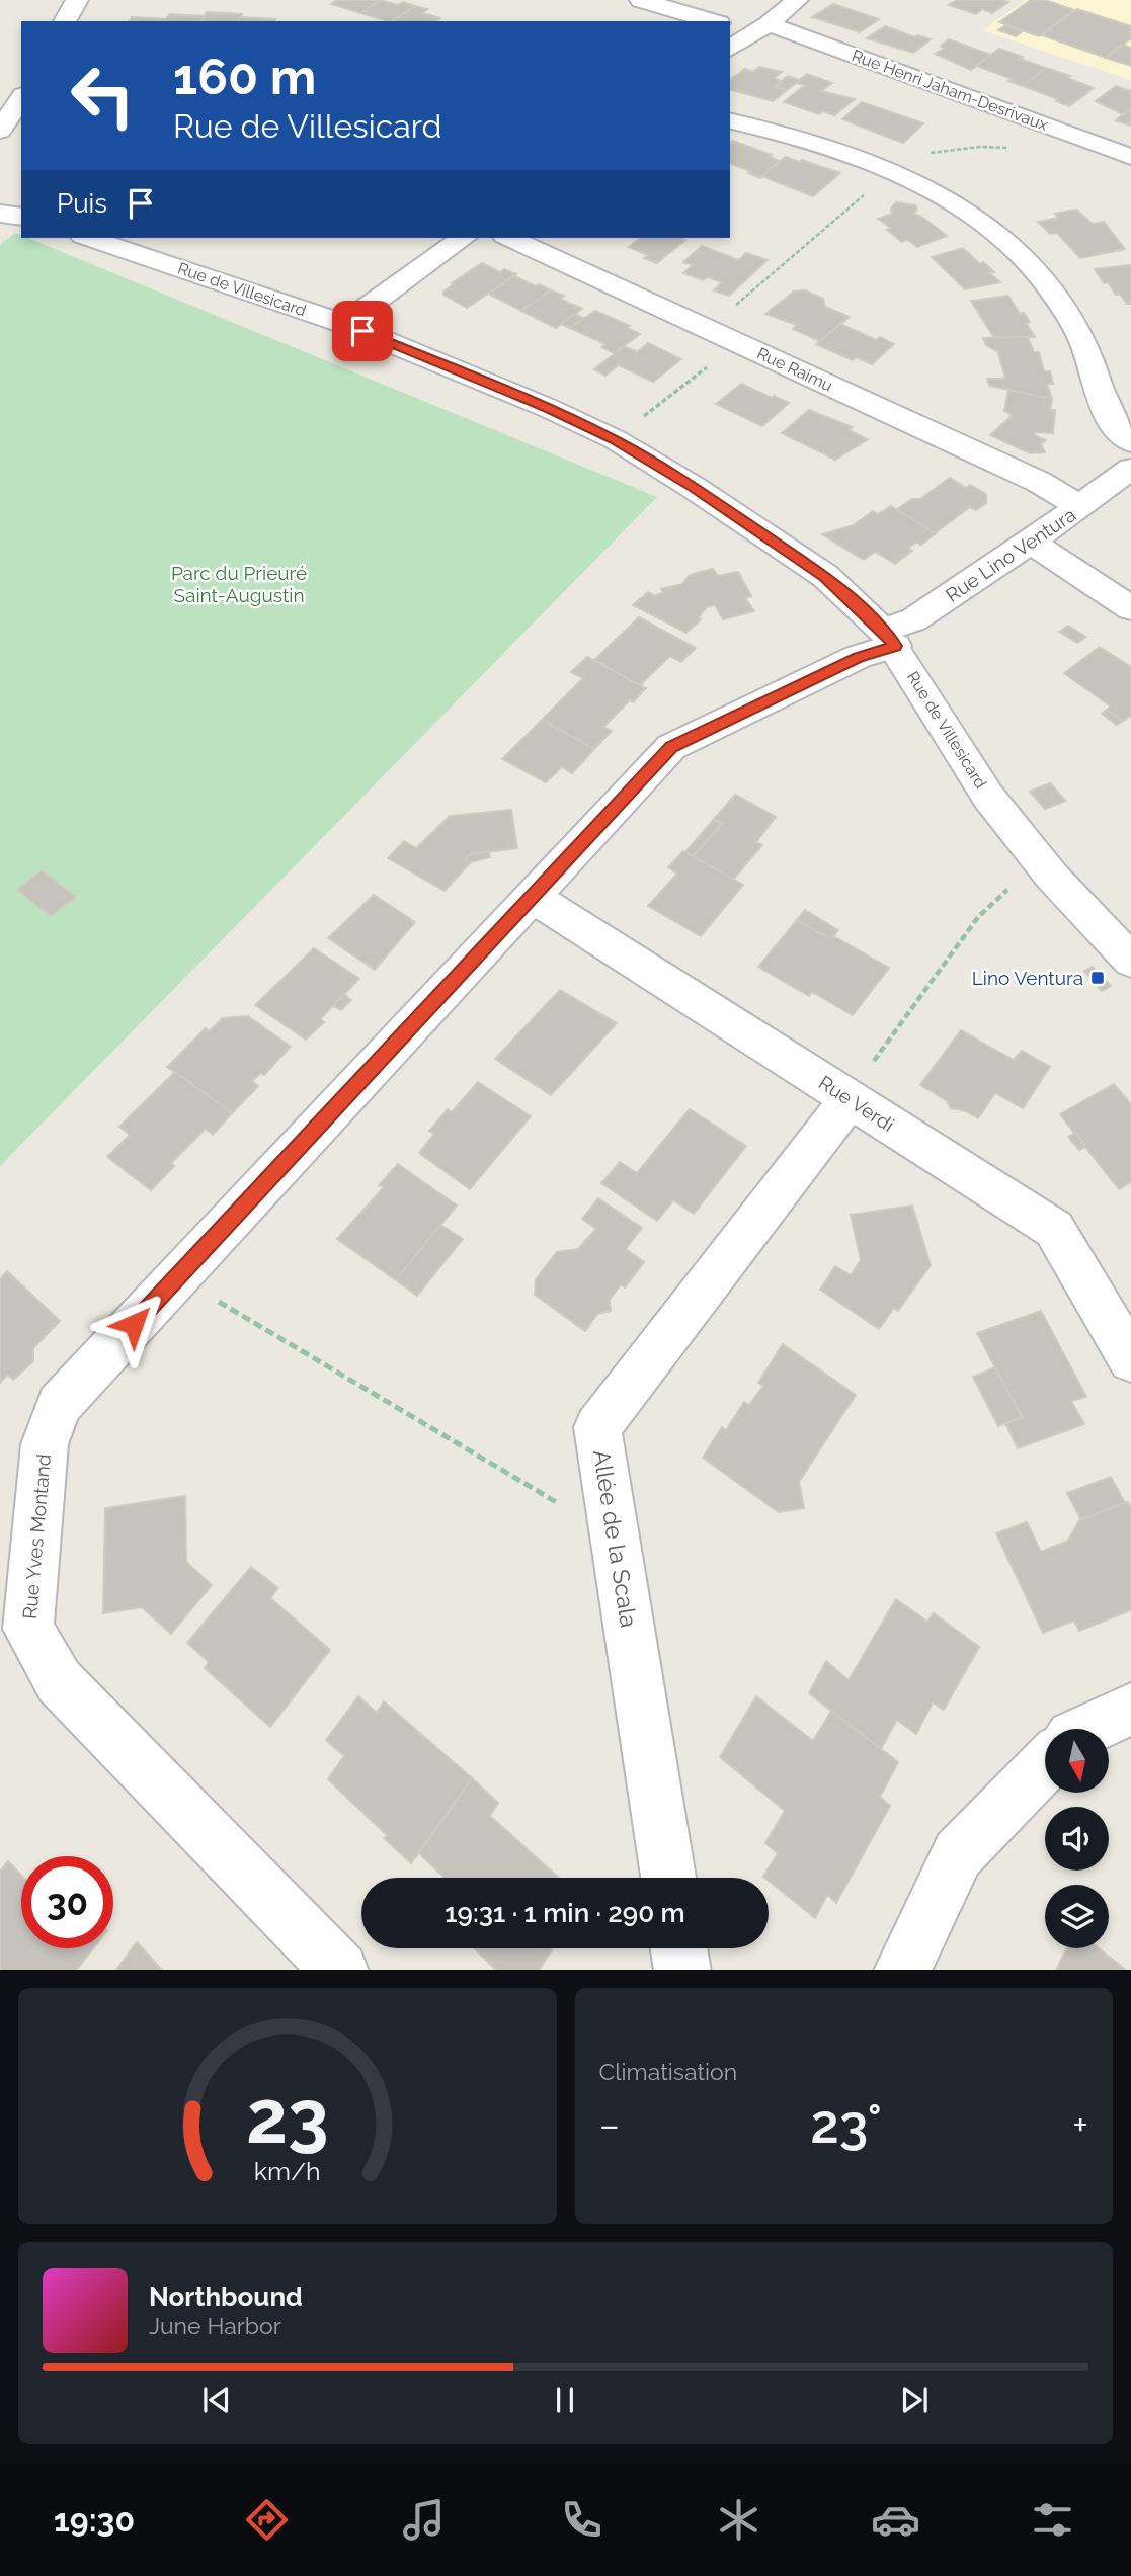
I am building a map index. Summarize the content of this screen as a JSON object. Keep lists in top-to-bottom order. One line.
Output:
{"streets":{"street":["Rue Henri Jaham-Desrivaux","Rue de Villesicard","Rue Raimu","Rue Lino Ventura","Rue Verdi","Rue Yves Montand","Allée de la Scala"]},"crossings":[["Rue de Villesicard","Rue Lino Ventura"],["Rue de Villesicard","Rue Yves Montand"],["Rue Raimu","Rue Lino Ventura"],["Rue Lino Ventura","Rue Yves Montand"],["Rue Verdi","Rue Yves Montand"],["Rue Verdi","Allée de la Scala"]],"parks":["Parc du Prieuré Saint-Augustin"],"places":{"transit":["Lino Ventura"]},"north":"bottom","page":{"turn":["160 m","Rue de Villesicard"],"then":"Puis","limit":"30","trip":"19:31 · 1 min · 290 m","tile":"Climatisation","heat":["−","23°","+"],"song":["Northbound","June Harbor"],"tabs":"19:30","gauge":["23","km/h"]}}
